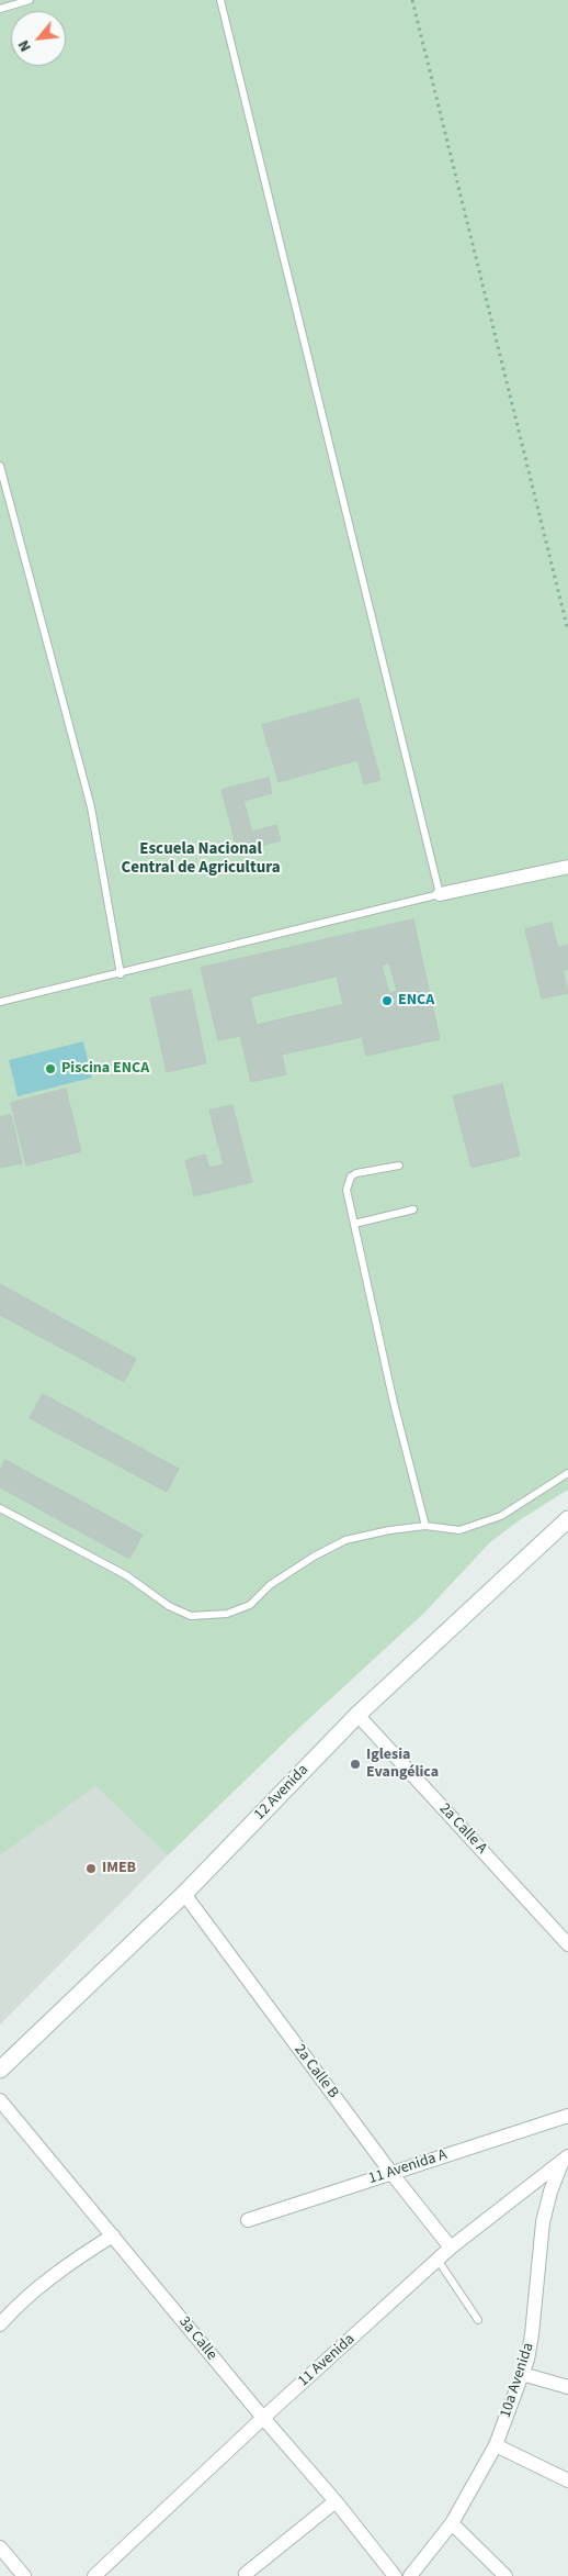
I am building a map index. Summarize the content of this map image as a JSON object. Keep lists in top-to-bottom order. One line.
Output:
{"streets":{"main road":["12 Avenida"],"street":["2a Calle A","2a Calle B","11 Avenida A","3a Calle","11 Avenida","10a Avenida"]},"crossings":[["12 Avenida","2a Calle A"],["12 Avenida","2a Calle B"],["2a Calle B","11 Avenida A"],["2a Calle B","11 Avenida"],["3a Calle","11 Avenida"],["11 Avenida","10a Avenida"]],"districts":["Escuela Nacional Central de Agricultura"],"places":["ENCA","Piscina ENCA","Iglesia Evangélica","IMEB"],"north":"bottom left"}
